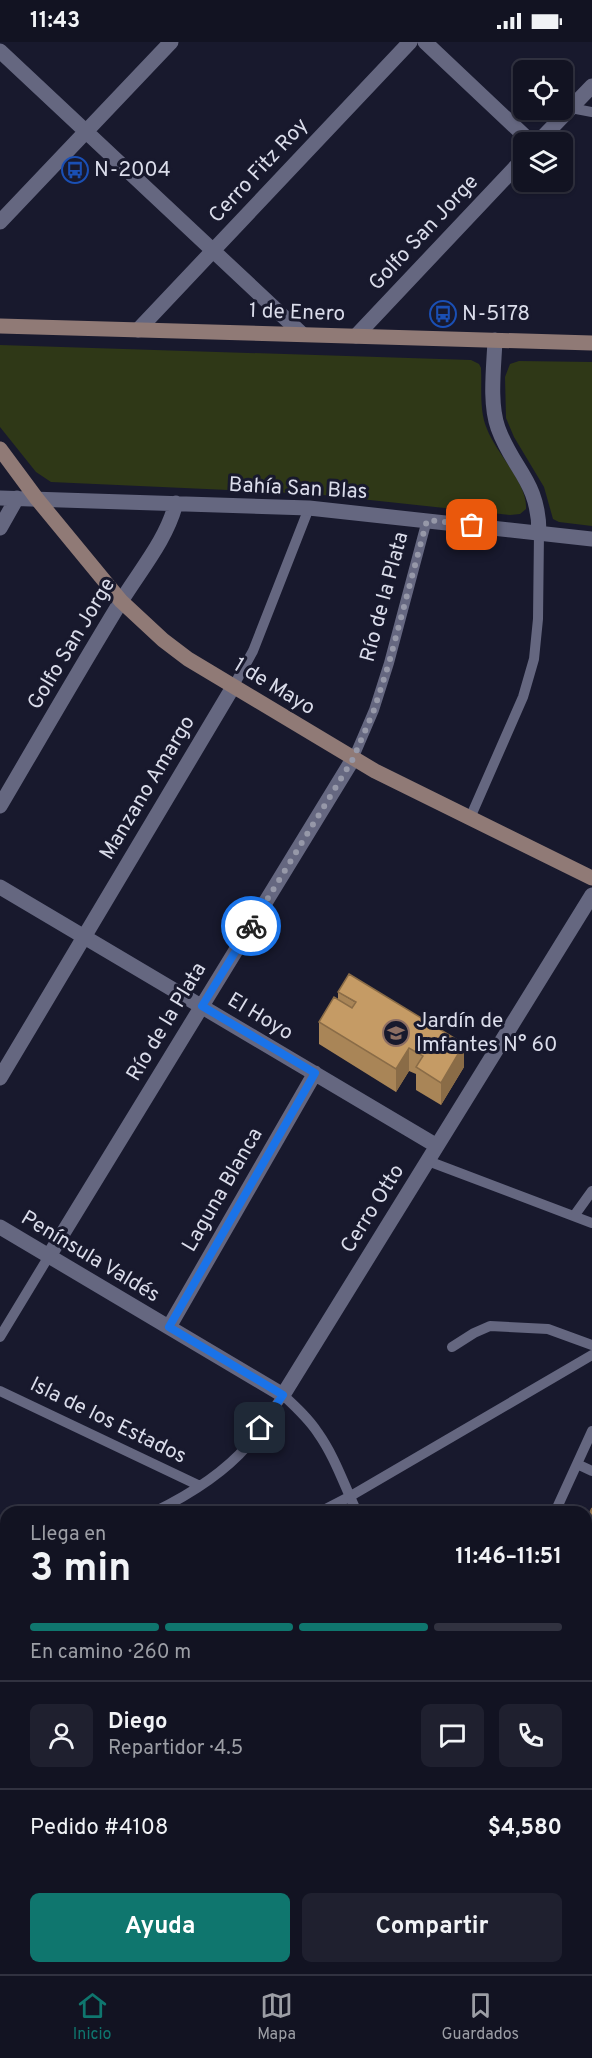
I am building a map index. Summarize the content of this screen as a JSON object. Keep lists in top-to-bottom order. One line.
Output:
{"streets":{"street":["Cerro Fitz Roy","Golfo San Jorge","1 de Enero","Bahía San Blas","Río de la Plata","1 de Mayo","Manzano Amargo","El Hoyo","Laguna Blanca","Cerro Otto","Península Valdés"],"lane":["Isla de los Estados"]},"crossings":[["Cerro Fitz Roy","1 de Enero"],["Golfo San Jorge","1 de Enero"],["Golfo San Jorge","Bahía San Blas"],["Golfo San Jorge","1 de Mayo"],["Bahía San Blas","Río de la Plata"],["Bahía San Blas","1 de Mayo"],["Bahía San Blas","Manzano Amargo"],["Río de la Plata","1 de Mayo"],["Río de la Plata","El Hoyo"],["Río de la Plata","Península Valdés"],["1 de Mayo","Manzano Amargo"],["Manzano Amargo","El Hoyo"],["El Hoyo","Laguna Blanca"],["El Hoyo","Cerro Otto"],["Laguna Blanca","Península Valdés"],["Cerro Otto","Península Valdés"],["Cerro Otto","Isla de los Estados"]],"places":{"bus stop":["N-2004","N-5178"],"school or university":["Jardín de Imfantes N° 60"]},"page":{"status":"11:43","heading":["3 min","Llega en","11:46–11:51"],"panel":["Diego","Repartidor · 4.5","Pedido #4108","$4,580"],"bar":"En camino · 260 m","buttons":["Ayuda","Compartir"],"tabs":["Inicio","Mapa","Guardados"]}}
